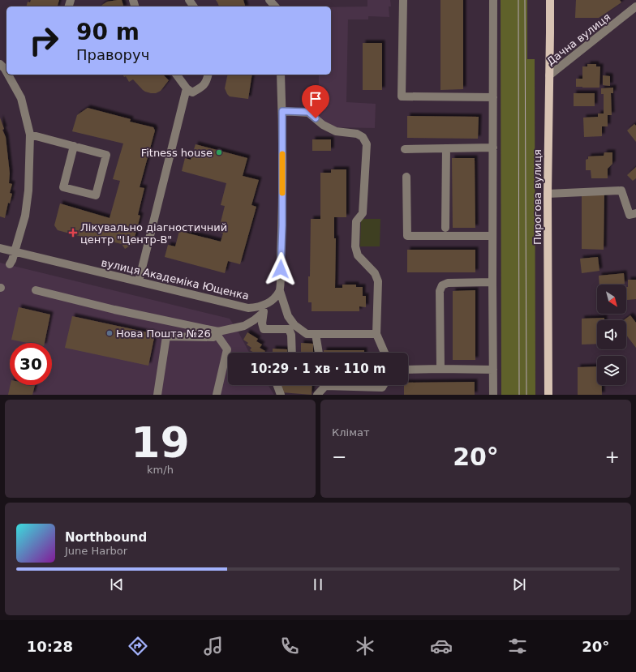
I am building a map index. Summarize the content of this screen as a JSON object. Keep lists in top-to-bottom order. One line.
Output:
{"streets":{"main road":["Пирогова вулиця"],"street":["Дачна вулиця","вулиця Академіка Ющенка"]},"crossings":[["Дачна вулиця","Пирогова вулиця"]],"places":{"other":["Fitness house","Нова Пошта №26"],"health":["Лікувально діагностичний центр \"Центр-В\""]},"north":"bottom right","page":{"turn":["90 m","Праворуч"],"limit":"30","trip":"10:29 · 1 хв · 110 m","tile":[["19","km/h"],"Клімат"],"heat":["−","20°","+"],"song":["Northbound","June Harbor"],"tabs":["10:28","20°"]}}
